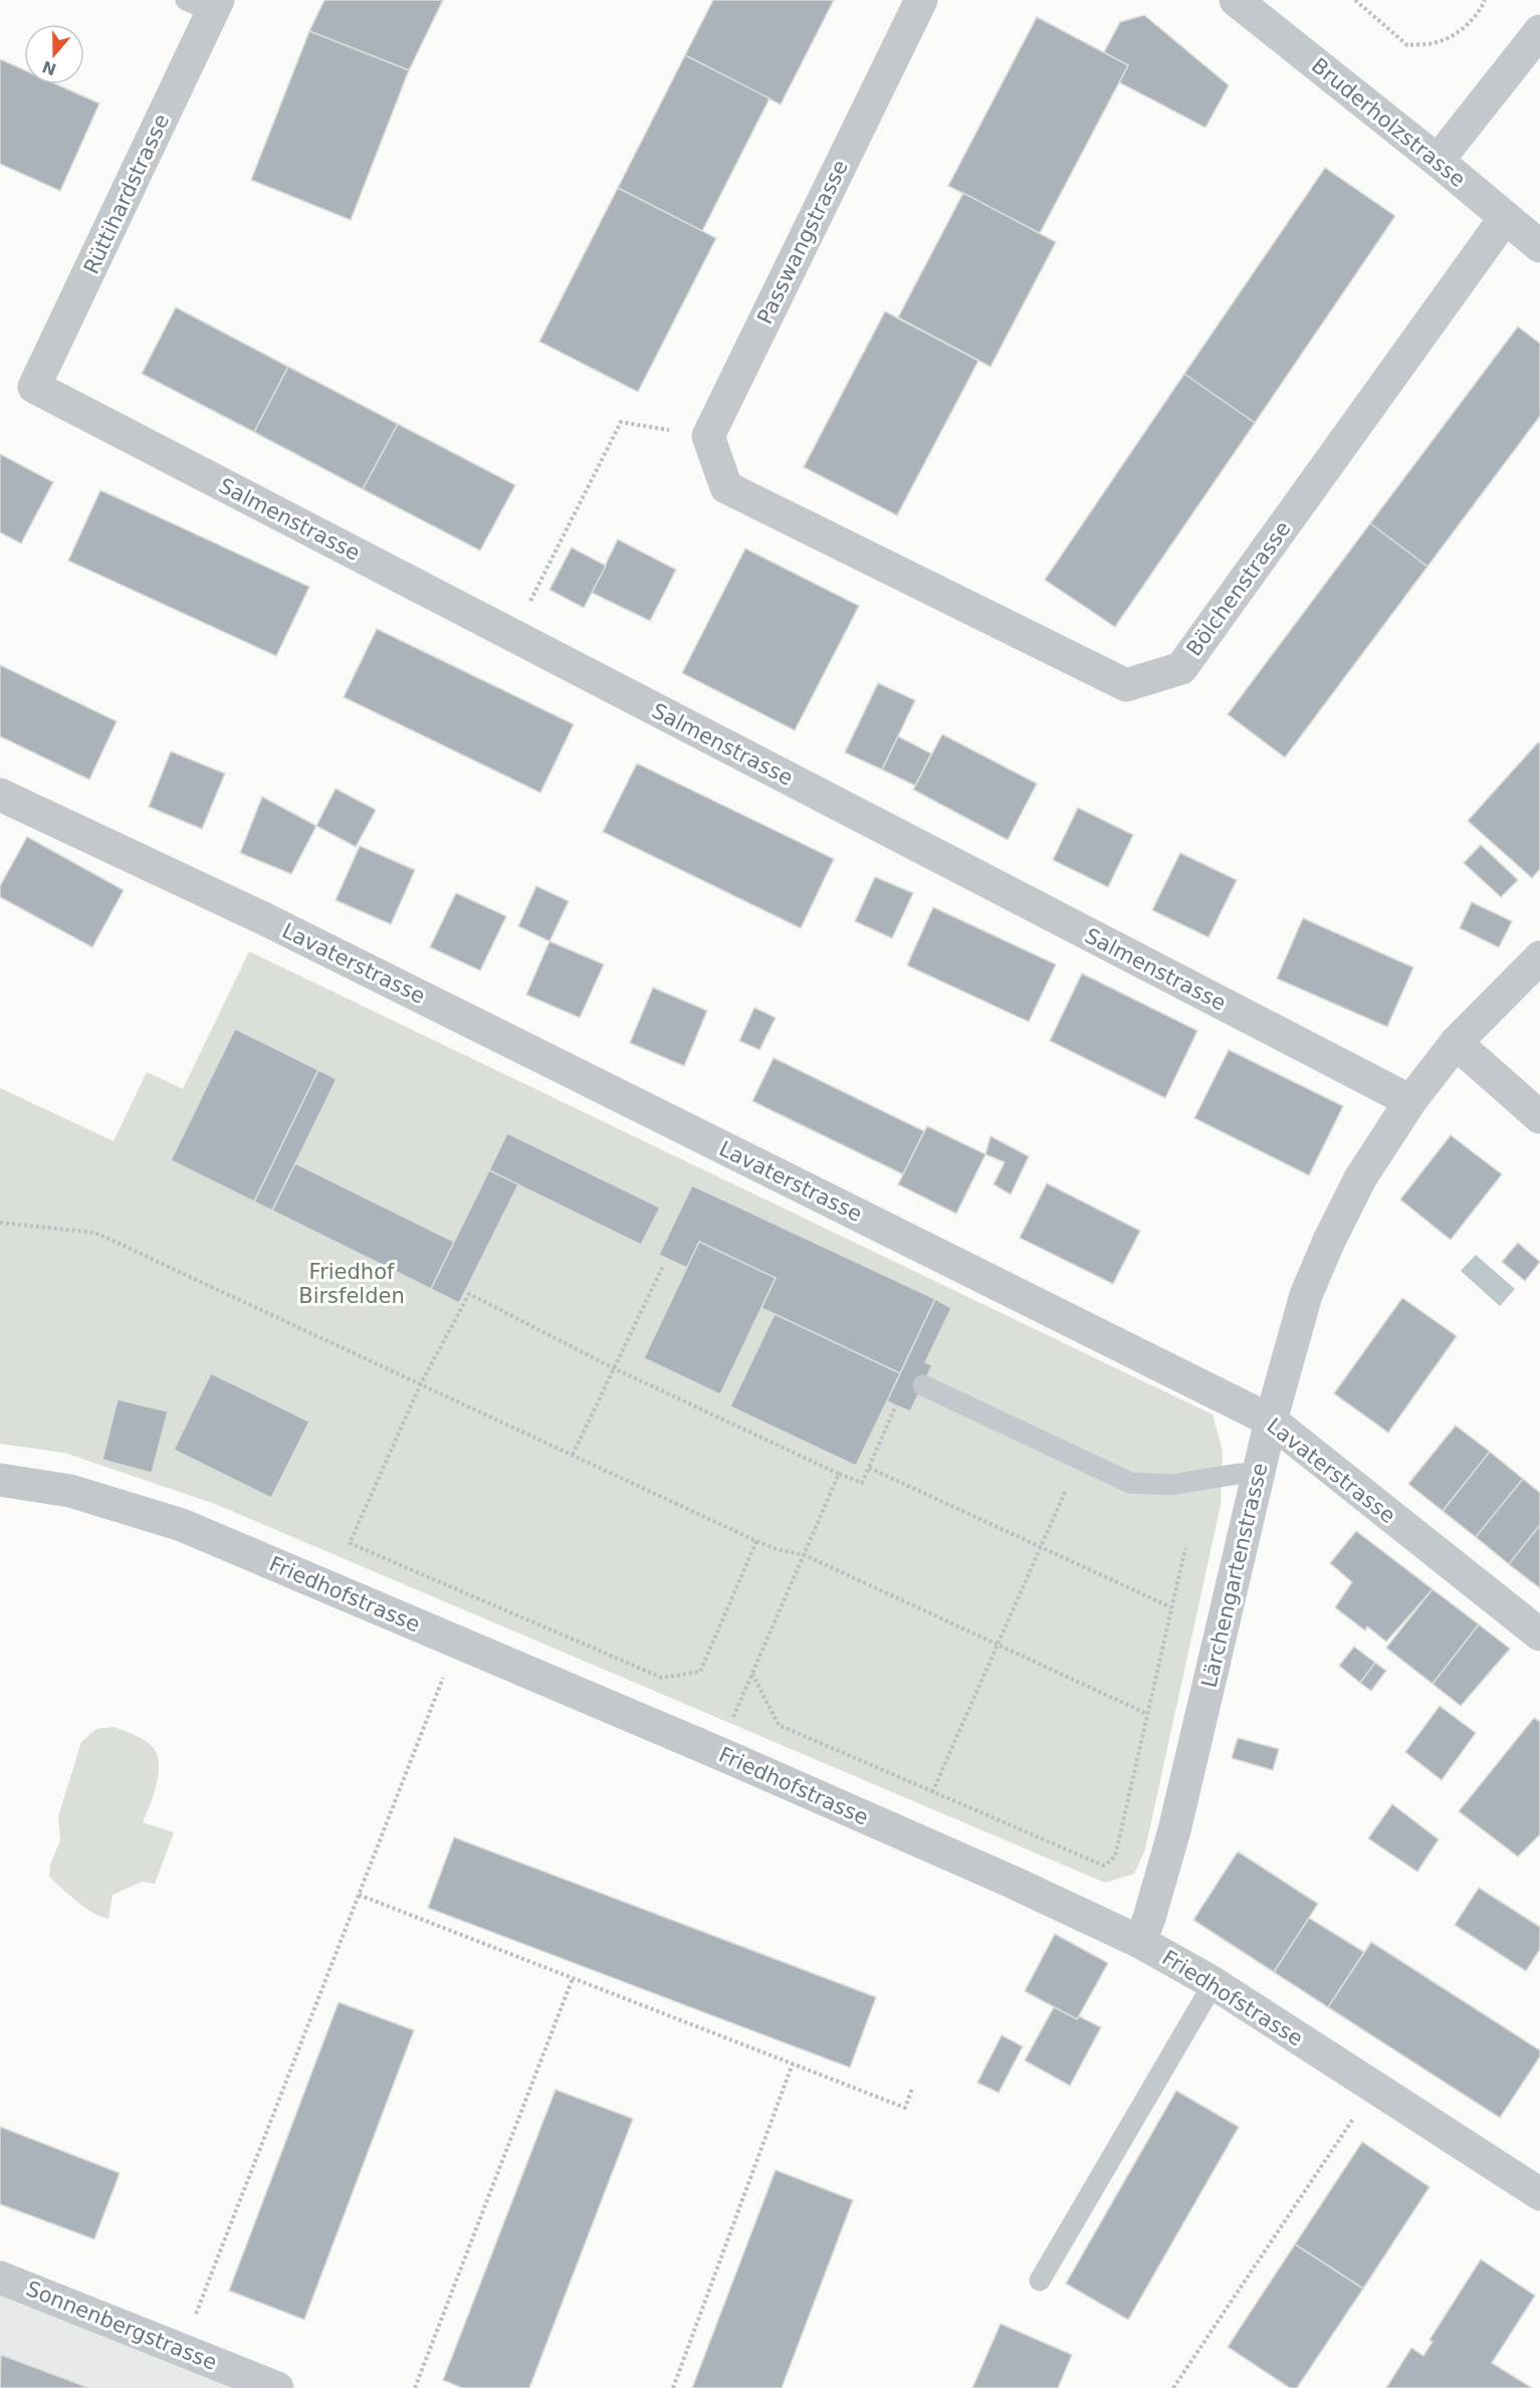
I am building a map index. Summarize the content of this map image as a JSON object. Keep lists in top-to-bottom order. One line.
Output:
{"streets":{"street":["Bruderholzstrasse","Rüttihardstrasse","Passwangstrasse","Salmenstrasse","Bölchenstrasse","Lavaterstrasse","Lärchengartenstrasse","Friedhofstrasse","Sonnenbergstrasse"]},"crossings":[["Bruderholzstrasse","Bölchenstrasse"],["Rüttihardstrasse","Salmenstrasse"],["Passwangstrasse","Bölchenstrasse"],["Salmenstrasse","Lärchengartenstrasse"],["Lavaterstrasse","Lärchengartenstrasse"],["Lärchengartenstrasse","Friedhofstrasse"]],"parks":["Friedhof Birsfelden"],"north":"bottom"}
